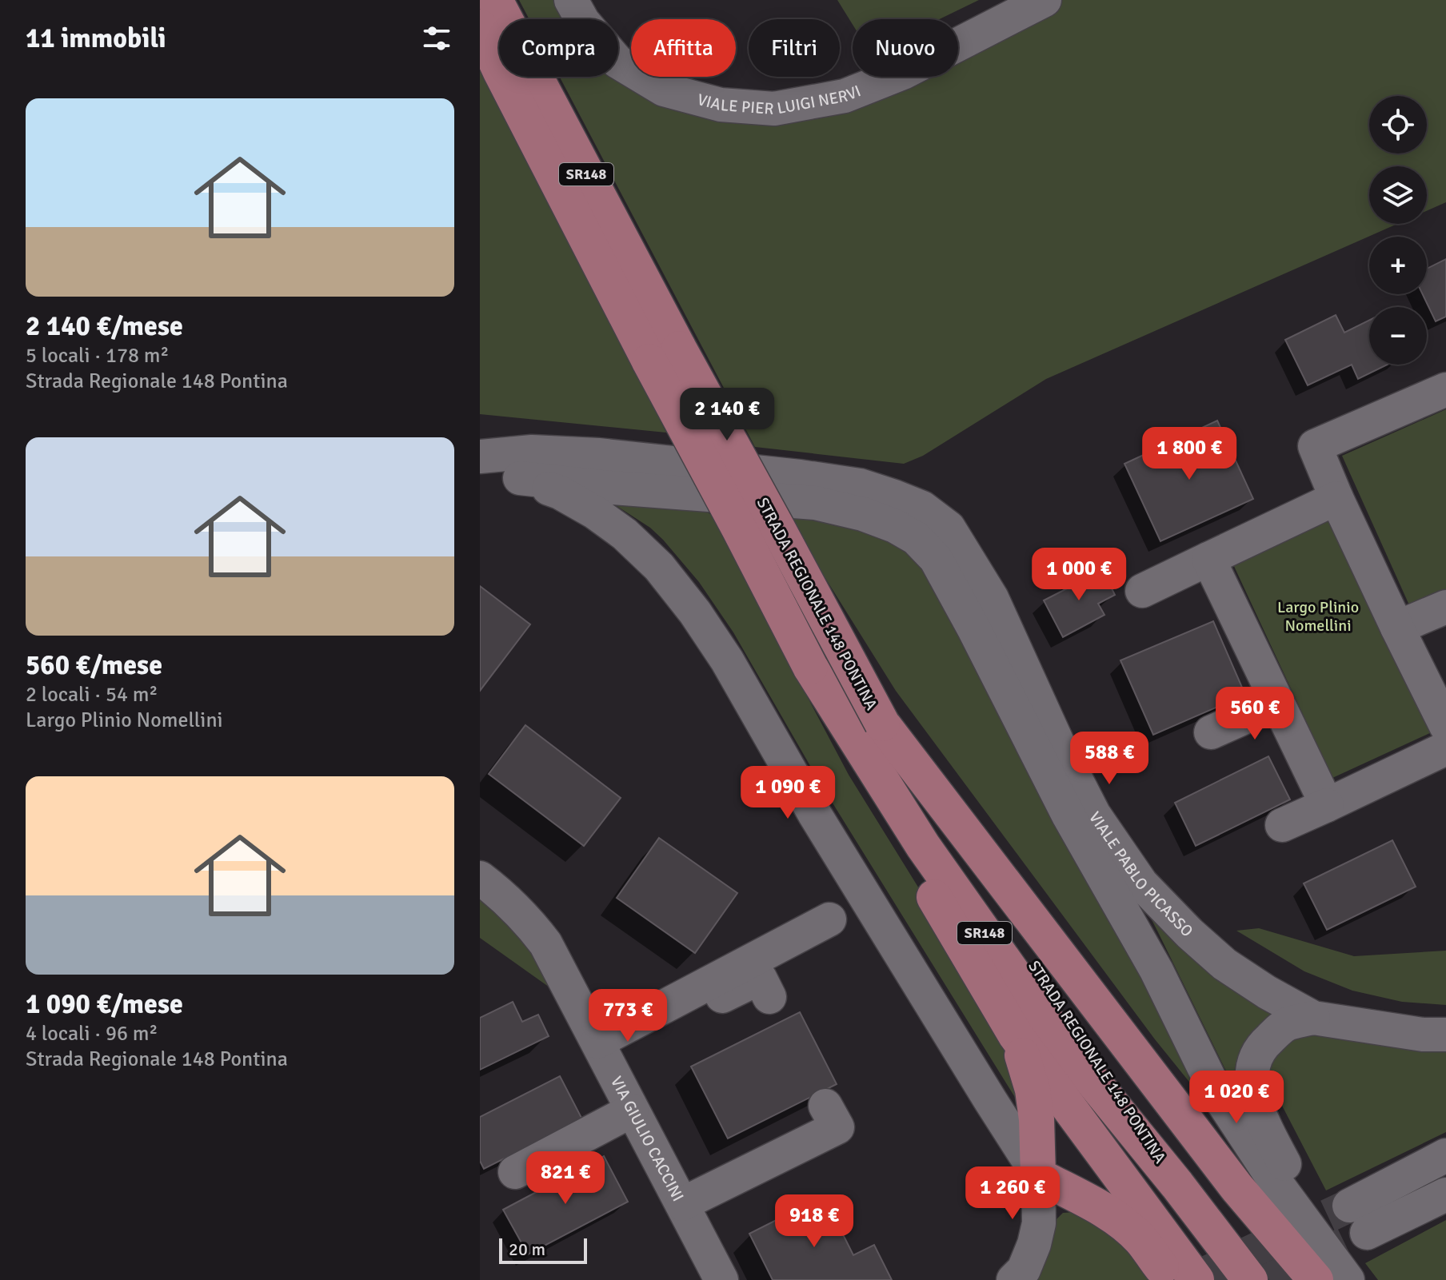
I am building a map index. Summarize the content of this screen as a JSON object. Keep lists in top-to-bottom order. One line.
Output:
{"streets":{"main road":["SR148","STRADA REGIONALE 148 PONTINA"],"street":["VIALE PIER LUIGI NERVI","VIALE PABLO PICASSO","VIA GIULIO CACCINI"]},"parks":["Largo Plinio Nomellini"],"scale_bar":"20 m","page":{"heading":"11 immobili","chip":["Compra","Affitta","Filtri","Nuovo"],"list":[{"name":"2 140 €/mese","note":"5 locali · 178 m² · Strada Regionale 148 Pontina"},{"name":"560 €/mese","note":"2 locali · 54 m² · Largo Plinio Nomellini"},{"name":"1 090 €/mese","note":"4 locali · 96 m² · Strada Regionale 148 Pontina"}],"map_buttons":["+","−"],"price":["2 140 €","1 800 €","1 000 €","560 €","588 €","1 090 €","773 €","1 020 €","821 €","1 260 €","918 €"],"scale":"20 m"}}
